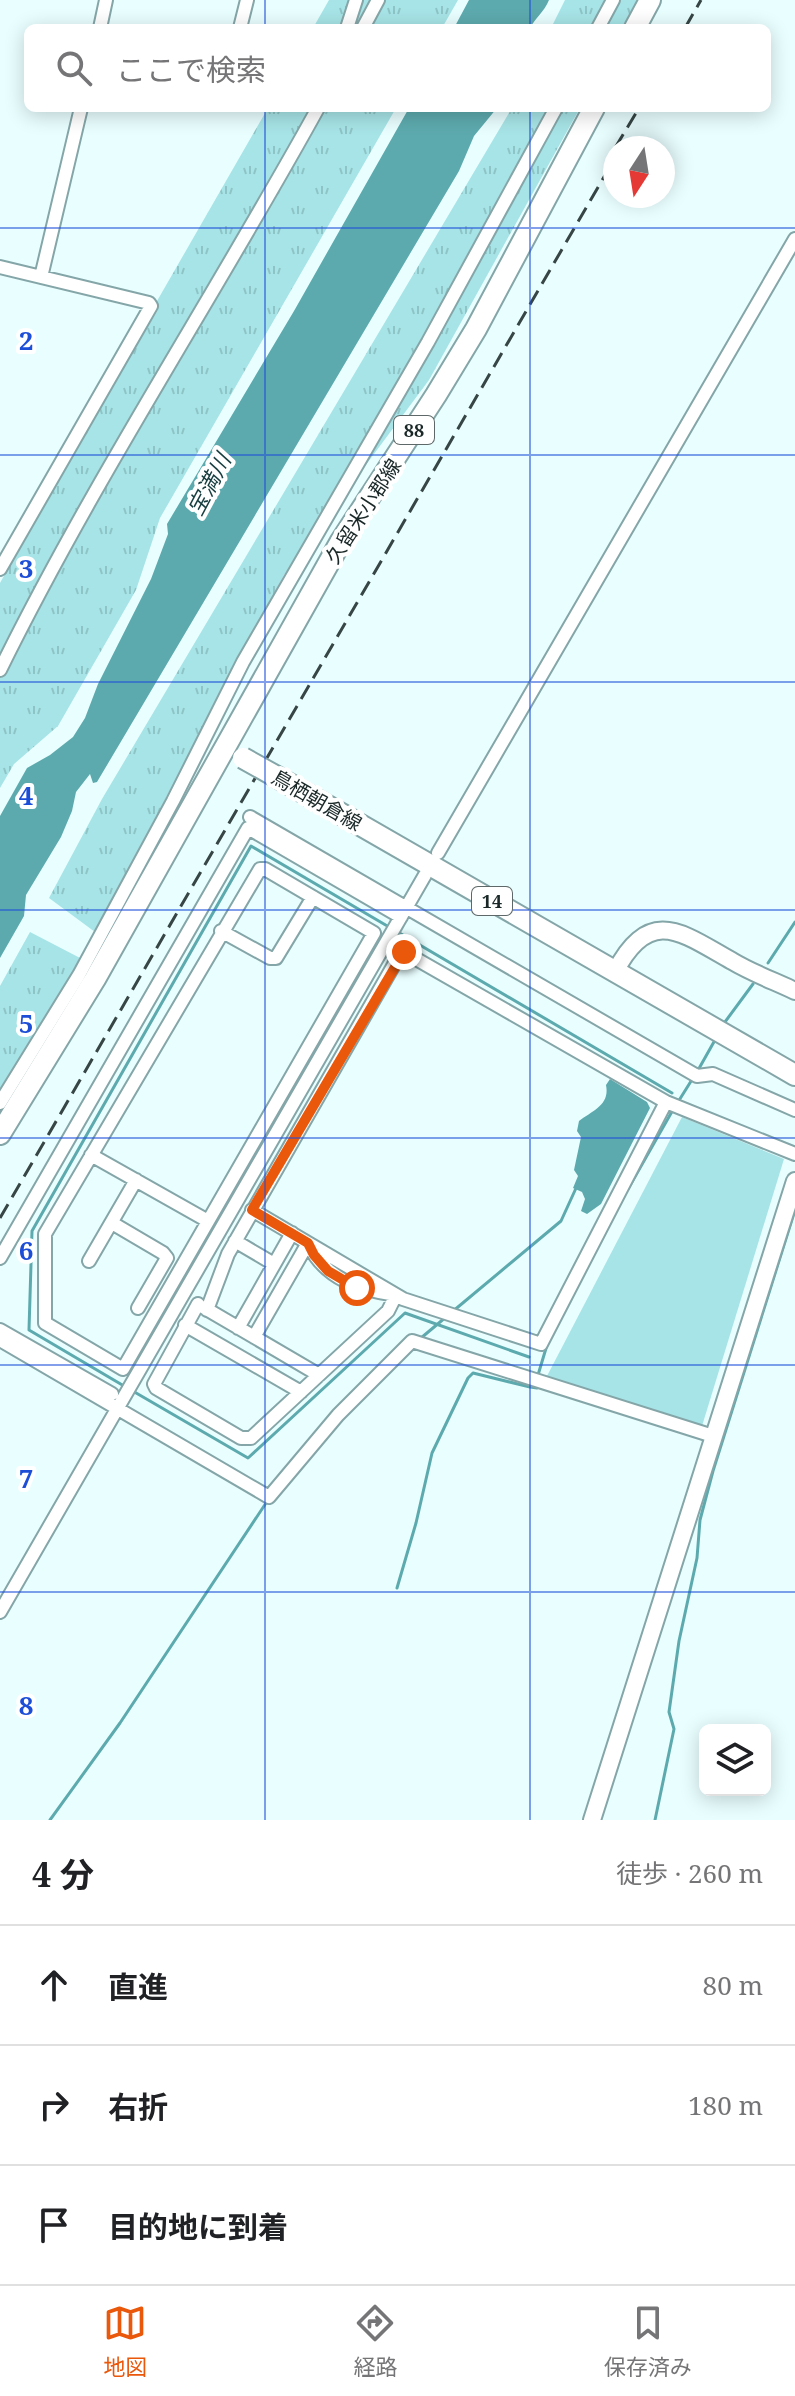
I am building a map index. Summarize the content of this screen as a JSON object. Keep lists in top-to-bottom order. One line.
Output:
{"streets":{"main road":["88","久留米小郡線","鳥栖朝倉線","14"]},"crossings":[["久留米小郡線","鳥栖朝倉線"]],"water":["宝満川"],"north":"bottom","page":{"search":"ここで検索","heading":["4 分","徒歩 · 260 m"],"list":[["直進","80 m"],["右折","180 m"],"目的地に到着"],"nav":["地図","経路","保存済み"]},"grid":{"rows":["2","3","4","5","6","7","8"]}}
